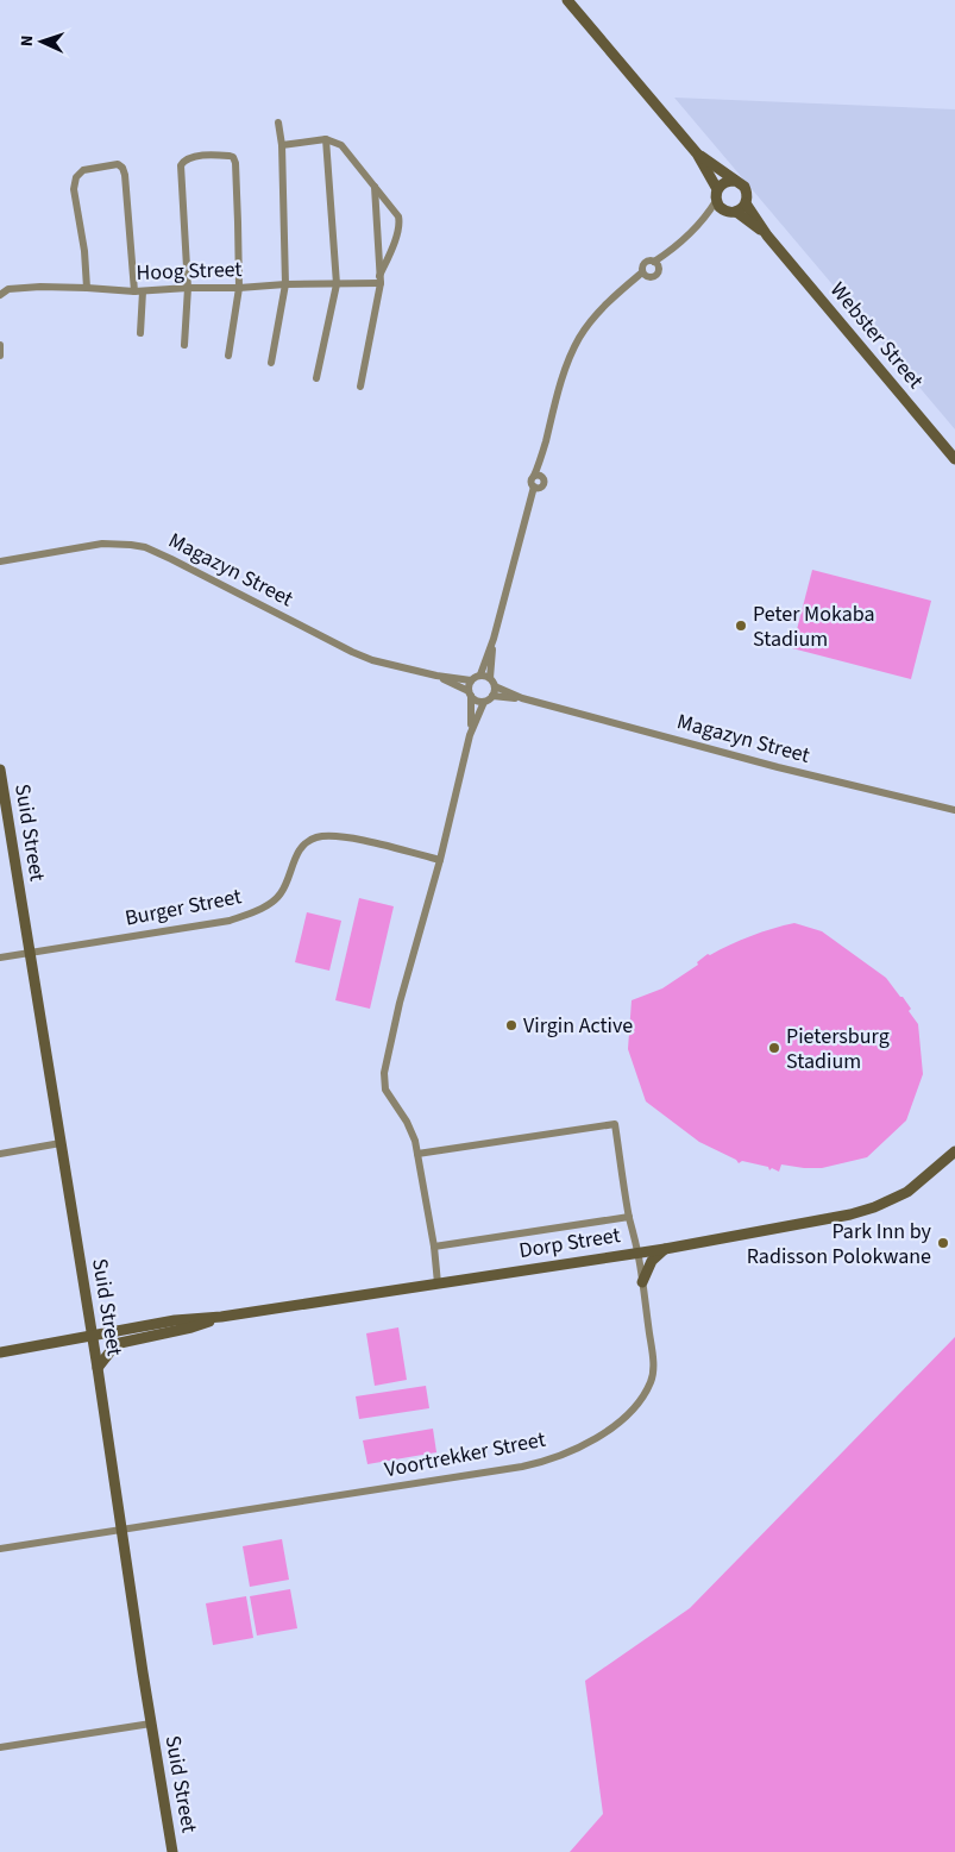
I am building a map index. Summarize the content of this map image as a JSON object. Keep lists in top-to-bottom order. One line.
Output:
{"streets":{"street":["Hoog Street","Webster Street","Magazyn Street","Suid Street","Burger Street","Dorp Street","Voortrekker Street"]},"crossings":[["Suid Street","Burger Street"],["Suid Street","Dorp Street"],["Suid Street","Voortrekker Street"],["Dorp Street","Voortrekker Street"]],"places":["Peter Mokaba Stadium","Virgin Active","Pietersburg Stadium","Park Inn by Radisson Polokwane"],"north":"left"}
